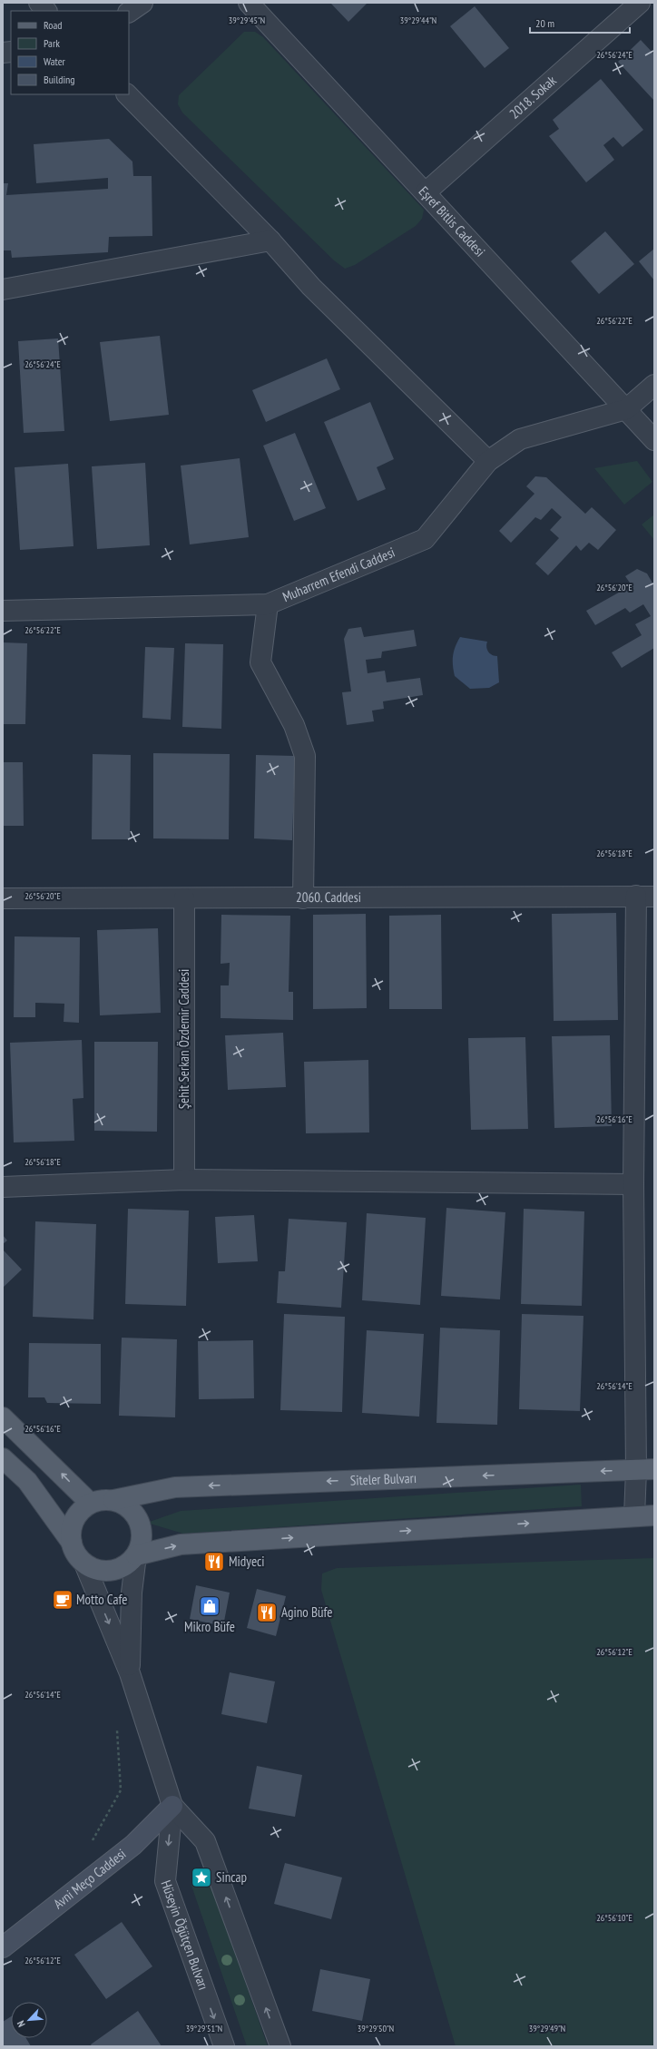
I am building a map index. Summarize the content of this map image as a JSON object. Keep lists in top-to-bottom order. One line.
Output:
{"streets":{"main road":["Siteler Bulvarı"],"street":["2018. Sokak","Eşref Bitlis Caddesi","Muharrem Efendi Caddesi","2060. Caddesi","Şehit Serkan Özdemir Caddesi","Avni Meço Caddesi","Hüseyin Öğütçen Bulvarı"]},"crossings":[["2018. Sokak","Eşref Bitlis Caddesi"],["Eşref Bitlis Caddesi","Muharrem Efendi Caddesi"],["2060. Caddesi","Şehit Serkan Özdemir Caddesi"],["Avni Meço Caddesi","Hüseyin Öğütçen Bulvarı"]],"places":{"restaurant":["Midyeci","Agino Büfe"],"cafe":["Motto Cafe"],"shop":["Mikro Büfe"],"place":["Sincap"]},"legend":["Road","Park","Water","Building"],"scale_bar":"20 m","north":"bottom left","coordinates":["39°29'45\"N","39°29'44\"N","26°56'24\"E","26°56'22\"E","26°56'20\"E","26°56'18\"E","26°56'16\"E","26°56'14\"E","26°56'12\"E","26°56'10\"E","39°29'51\"N","39°29'50\"N","39°29'49\"N"]}
